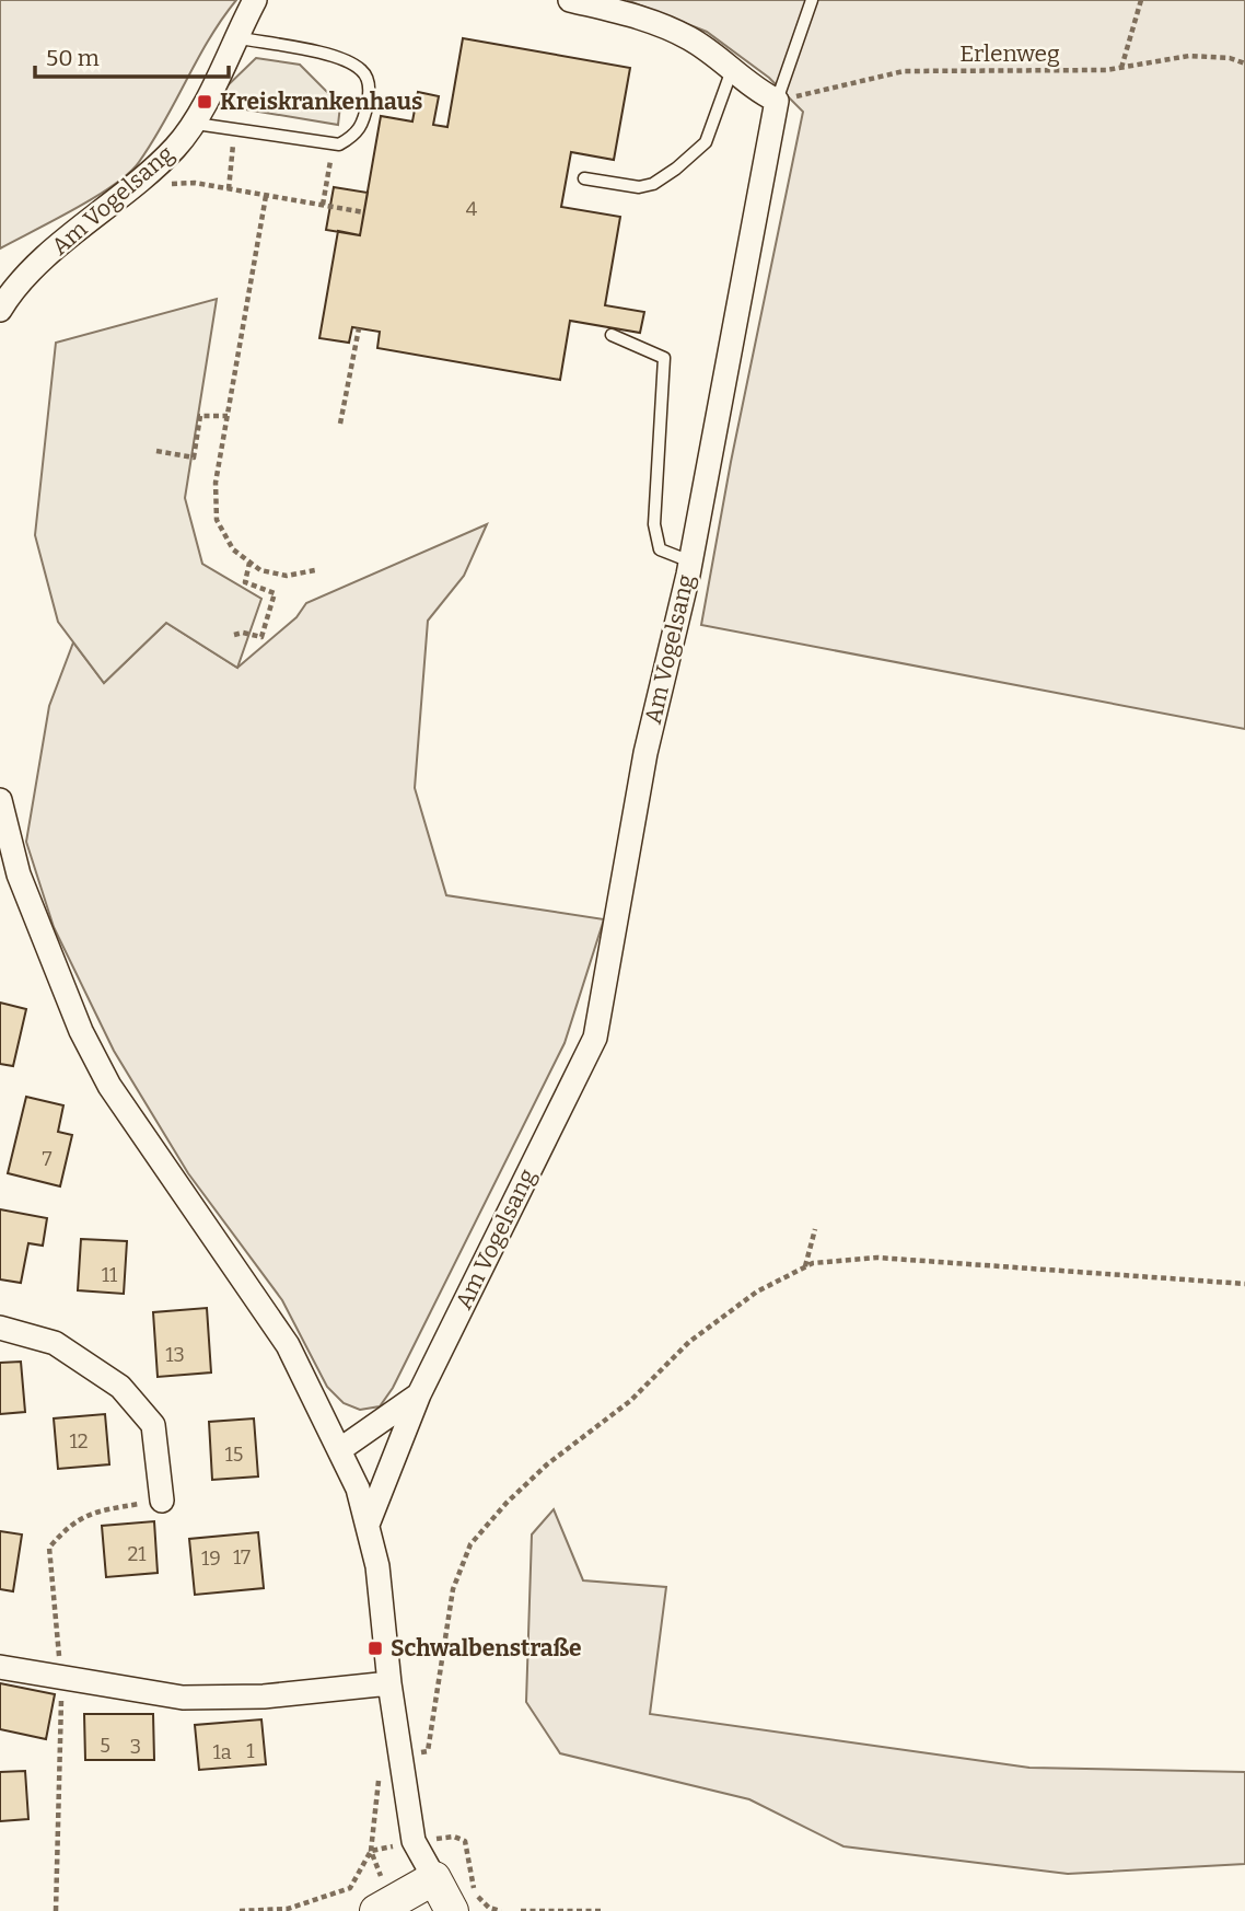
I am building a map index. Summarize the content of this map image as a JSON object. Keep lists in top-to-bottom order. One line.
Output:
{"streets":{"street":["Am Vogelsang"],"path":["Erlenweg"]},"crossings":[["Erlenweg","Am Vogelsang"]],"places":{"transit":["Kreiskrankenhaus","Schwalbenstraße"]},"house_numbers":["4","7","11","13","12","15","21","17","19","5","3","1","1a"],"scale_bar":"50 m"}
